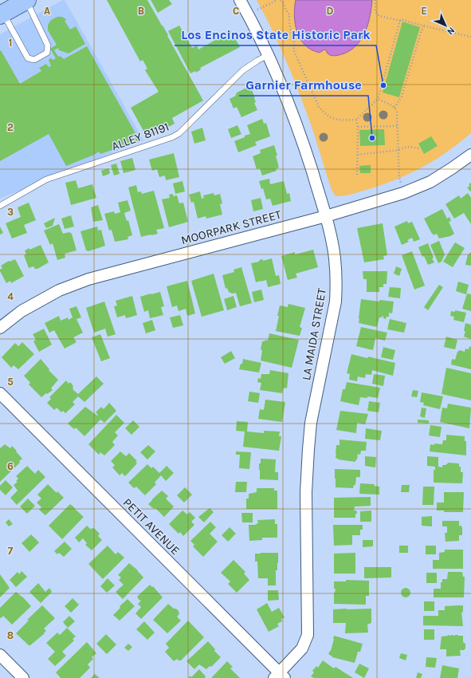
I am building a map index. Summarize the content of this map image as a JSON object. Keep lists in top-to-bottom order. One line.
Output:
{"streets":{"street":["MOORPARK STREET","LA MAIDA STREET","PETIT AVENUE"],"lane":["ALLEY 81191"]},"crossings":[["ALLEY 81191","LA MAIDA STREET"],["MOORPARK STREET","LA MAIDA STREET"],["LA MAIDA STREET","PETIT AVENUE"]],"places":["Los Encinos State Historic Park","Garnier Farmhouse"],"north":"bottom right","grid":{"columns":["A","B","C","D","E"],"rows":["1","2","3","4","5","6","7","8"]}}
